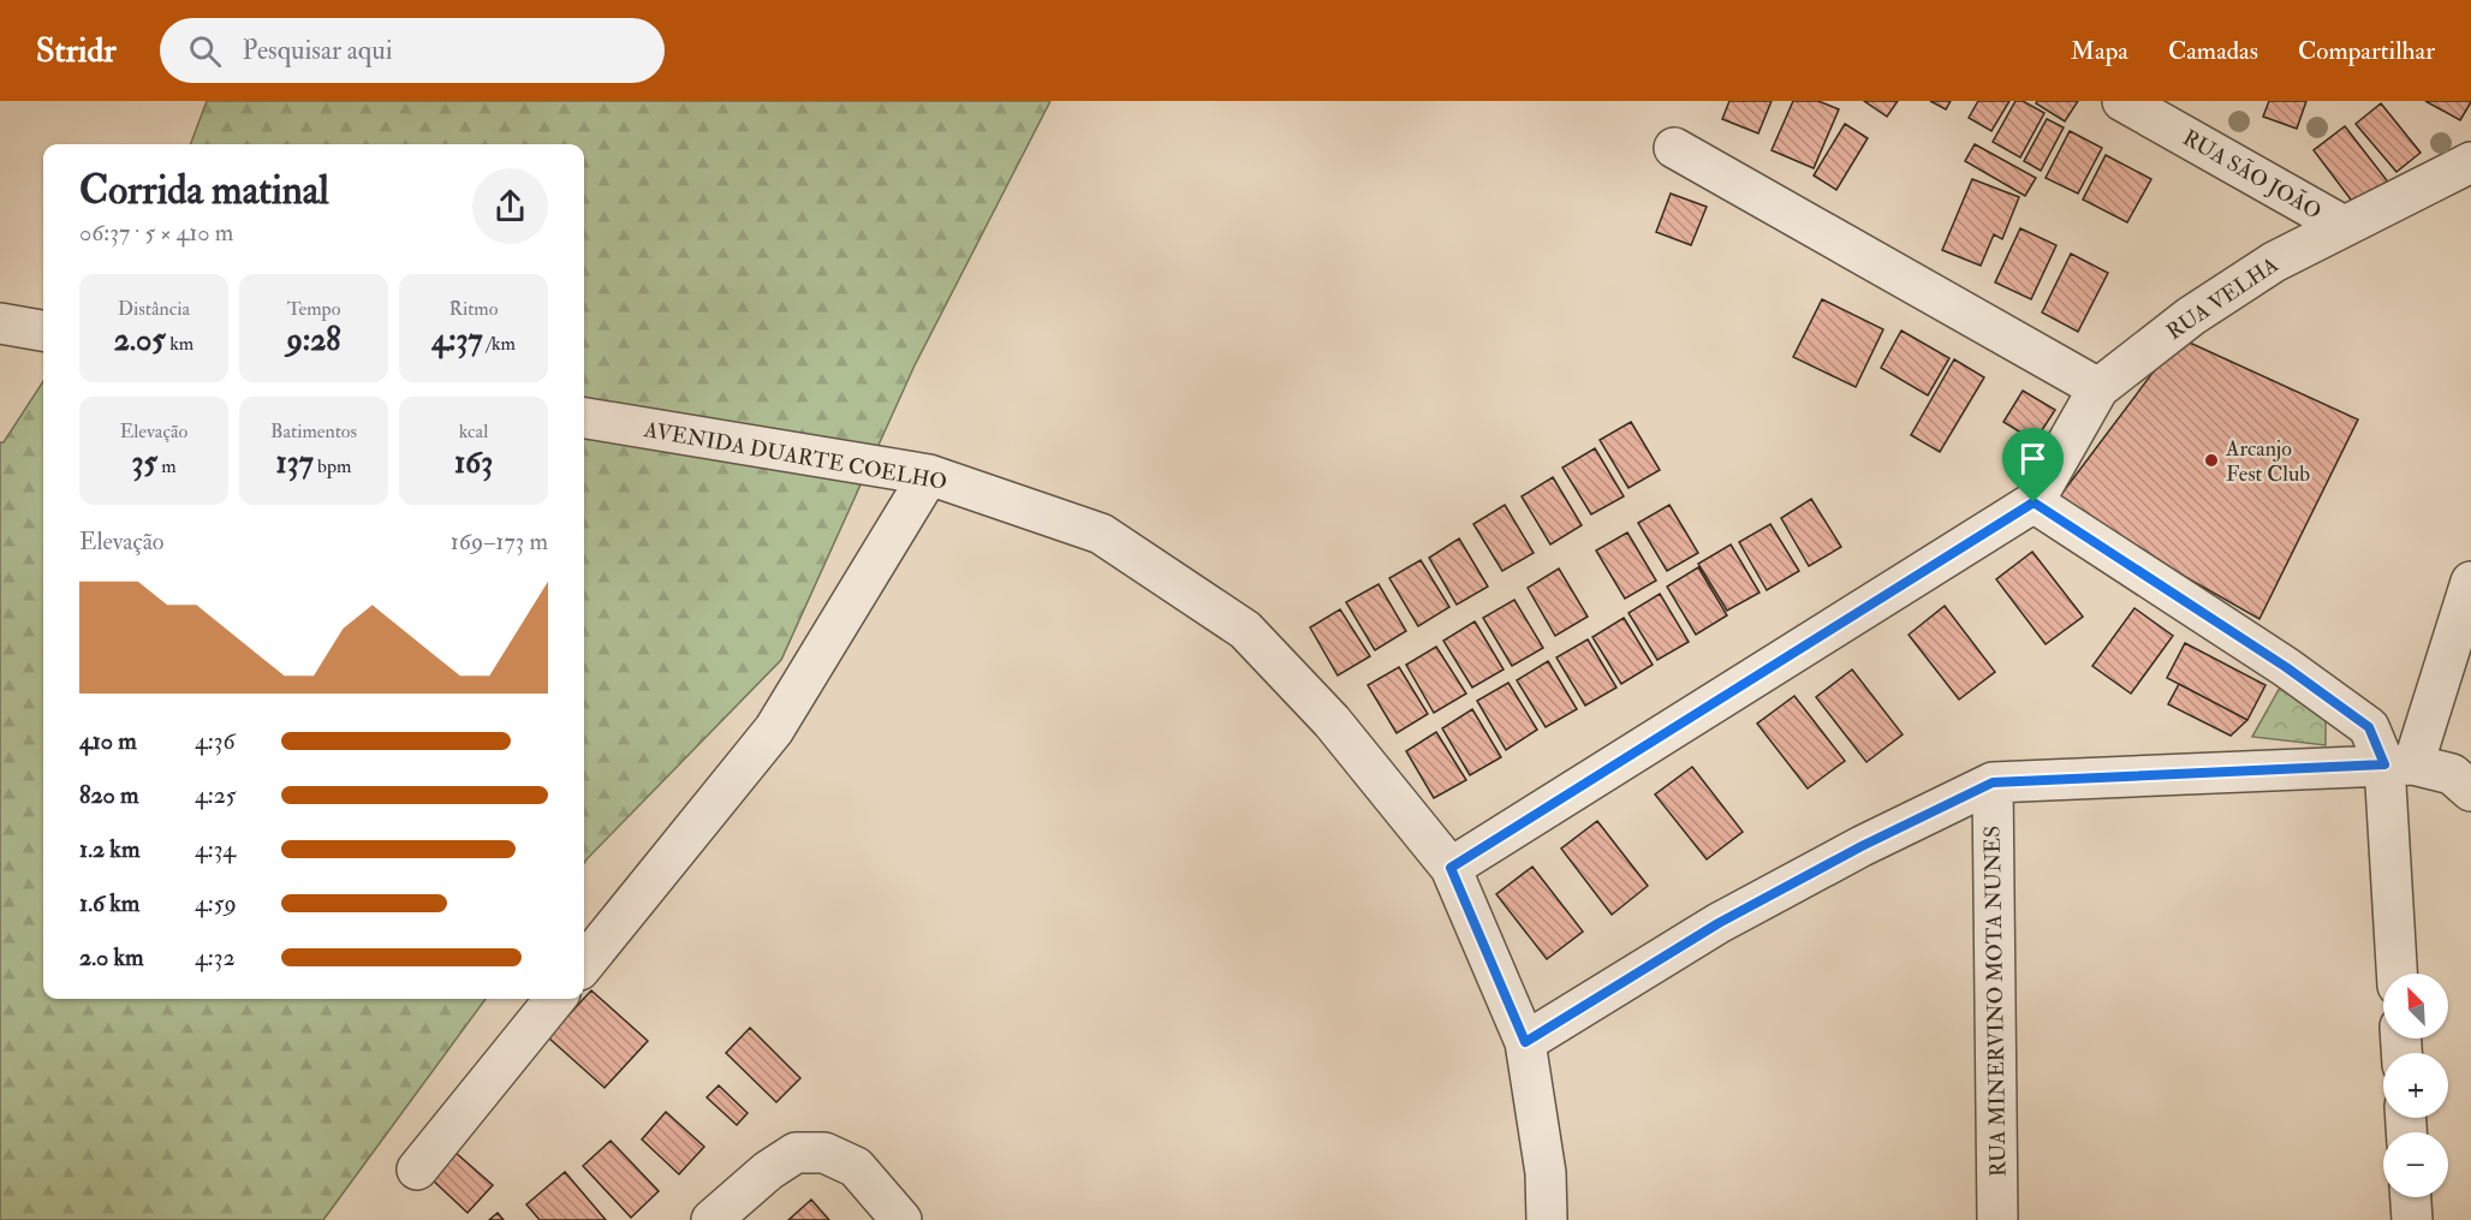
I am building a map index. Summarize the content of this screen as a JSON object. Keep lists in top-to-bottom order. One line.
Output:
{"streets":{"street":["RUA SÃO JOÃO","RUA VELHA","AVENIDA DUARTE COELHO","RUA MINERVINO MOTA NUNES"]},"crossings":[["RUA SÃO JOÃO","RUA VELHA"]],"places":["Arcanjo Fest Club"],"north":"top left","page":{"header":"Stridr","search":"Pesquisar aqui","nav":["Mapa","Camadas","Compartilhar"],"heading":["Corrida matinal","06:37 · 5 × 410 m"],"stats":[["Distância","2.05 km"],["Tempo","9:28"],["Ritmo","4:37 /km"],["Elevação","35 m"],["Batimentos","137 bpm"],["kcal","163"]],"chart":["Elevação","169–173 m"],"list":[{"name":"410 m","note":"4:36"},{"name":"820 m","note":"4:25"},{"name":"1.2 km","note":"4:34"},{"name":"1.6 km","note":"4:59"},{"name":"2.0 km","note":"4:32"}],"map_buttons":["+","−"]}}
